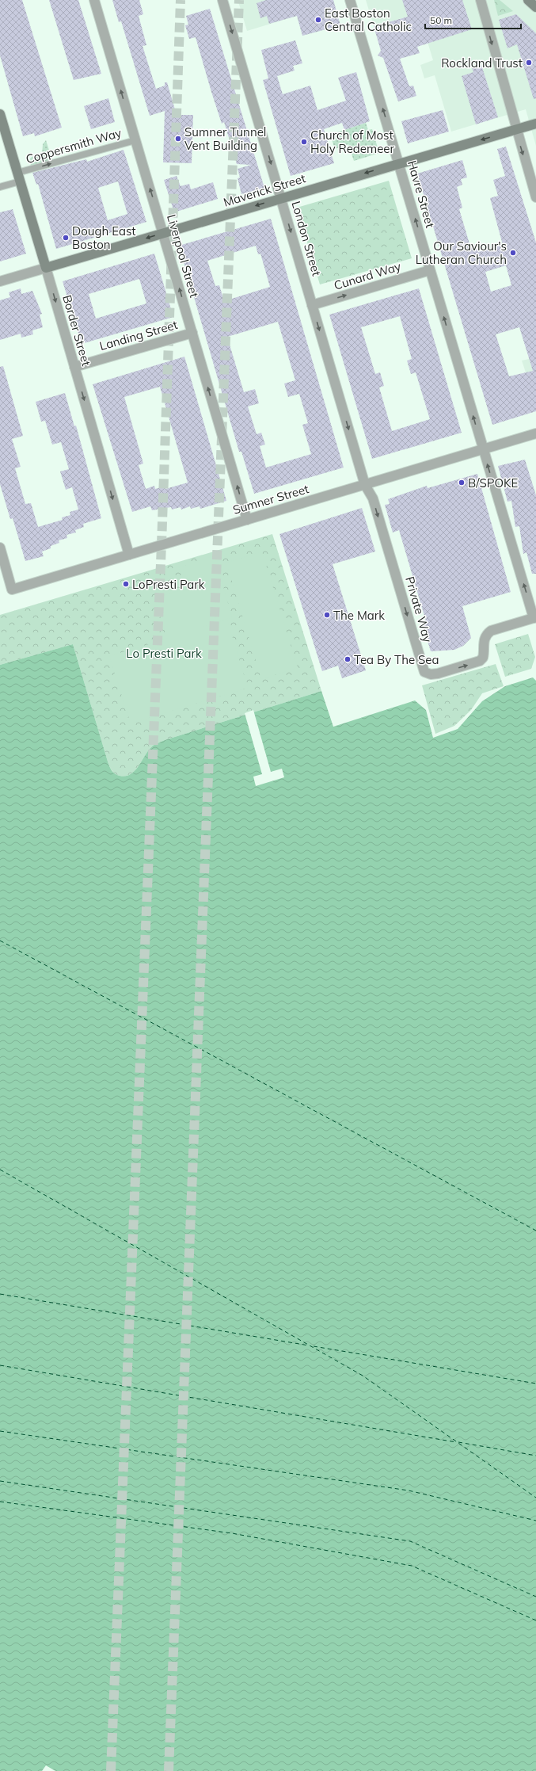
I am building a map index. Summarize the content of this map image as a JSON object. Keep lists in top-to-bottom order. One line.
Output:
{"streets":{"main road":["Maverick Street","Border Street"],"street":["Havre Street","London Street","Liverpool Street","Cunard Way","Landing Street","Sumner Street","Private Way"],"lane":["Coppersmith Way"]},"crossings":[["Coppersmith Way","Liverpool Street"],["Coppersmith Way","Border Street"],["Maverick Street","Havre Street"],["Maverick Street","London Street"],["Maverick Street","Liverpool Street"],["Maverick Street","Border Street"],["Havre Street","Cunard Way"],["Havre Street","Sumner Street"],["Havre Street","Private Way"],["London Street","Cunard Way"],["London Street","Sumner Street"],["London Street","Private Way"],["Liverpool Street","Landing Street"],["Liverpool Street","Sumner Street"],["Border Street","Landing Street"],["Border Street","Sumner Street"],["Sumner Street","Private Way"]],"one_way":["Coppersmith Way","Maverick Street","Havre Street","London Street","Liverpool Street","Cunard Way","Border Street"],"parks":["Lo Presti Park"],"places":["East Boston Central Catholic","Rockland Trust","Sumner Tunnel Vent Building","Church of Most Holy Redemeer","Dough East Boston","Our Saviour's Lutheran Church","B/SPOKE","LoPresti Park","The Mark","Tea By The Sea"],"scale_bar":"50 m"}
